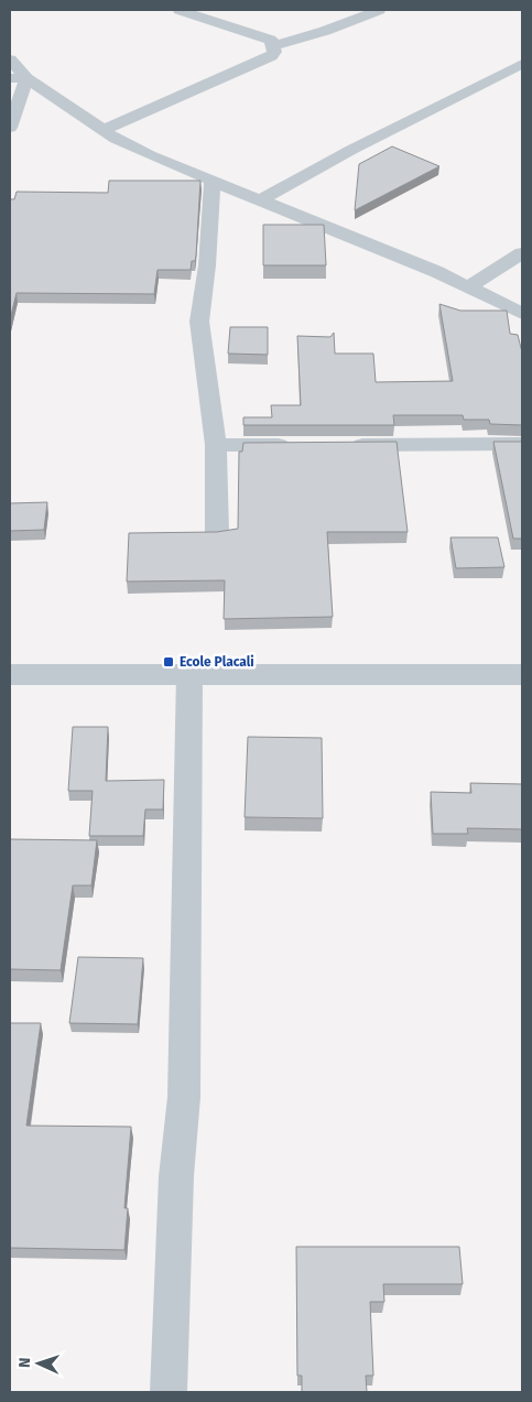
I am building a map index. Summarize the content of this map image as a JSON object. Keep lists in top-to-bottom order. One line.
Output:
{"places":{"transit":["Ecole Placali"]},"north":"left"}
